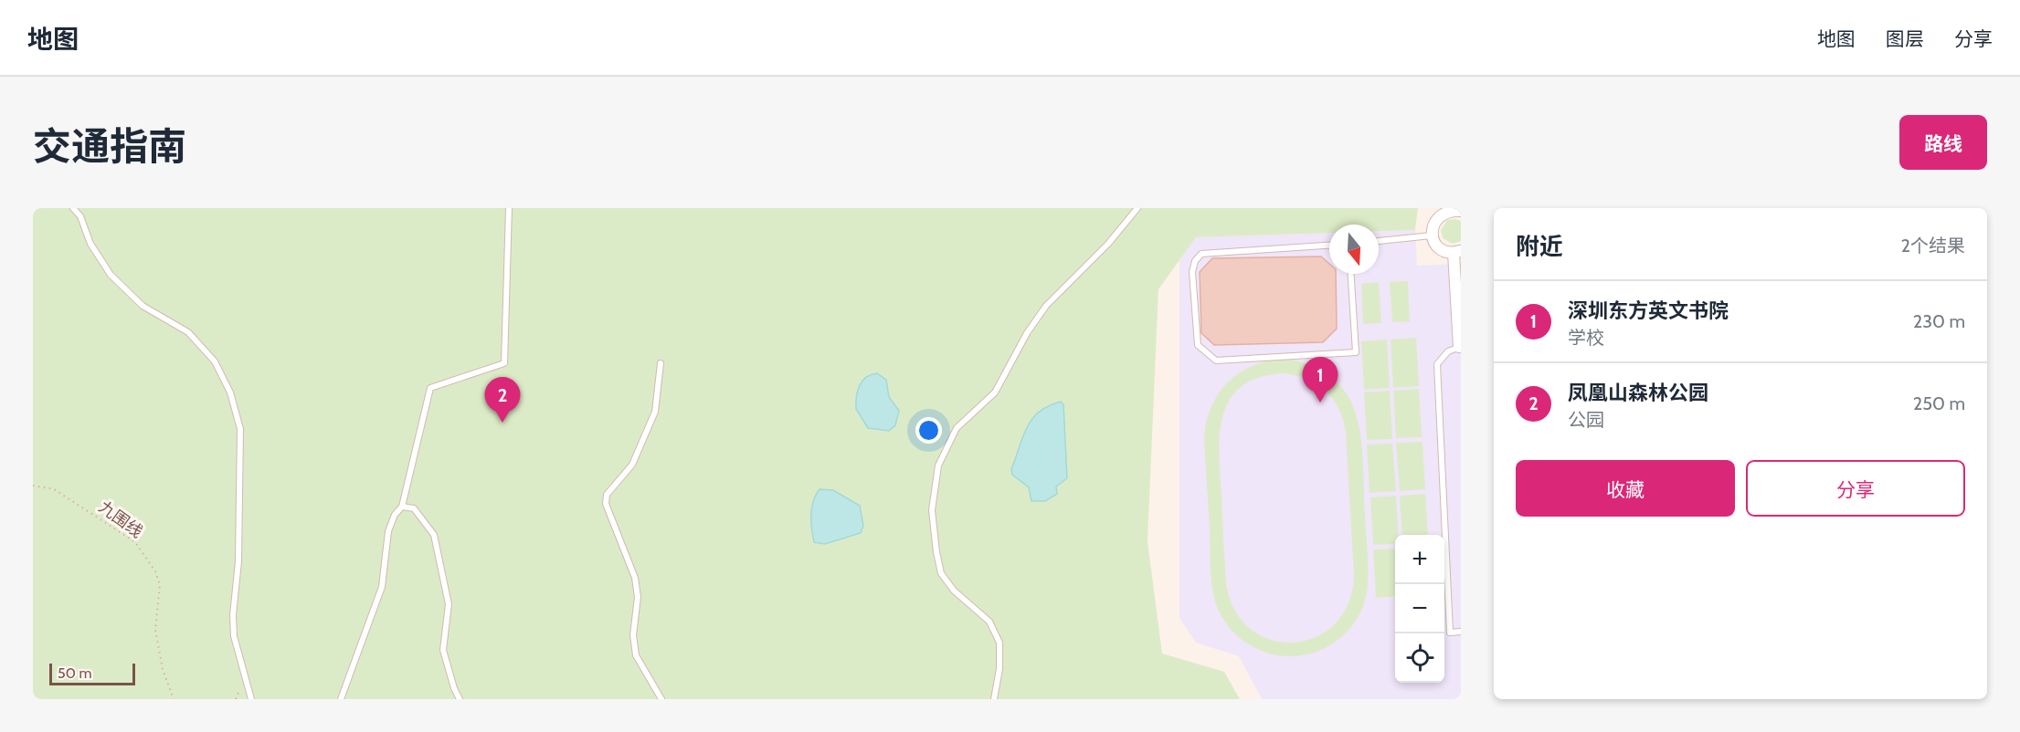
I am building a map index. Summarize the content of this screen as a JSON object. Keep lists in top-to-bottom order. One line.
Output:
{"streets":{"path":["九围线"]},"scale_bar":"50 m","north":"bottom","page":{"header":"地图","nav":["地图","图层","分享"],"title":"交通指南","buttons":["路线",["收藏","分享"]],"heading":["附近","2个结果"],"list":[{"mark":"1","name":"深圳东方英文书院","note":"学校","value":"230 m"},{"mark":"2","name":"凤凰山森林公园","note":"公园","value":"250 m"}],"pins":["1","2"],"map_buttons":["+","−"],"scale":"50 m"}}
